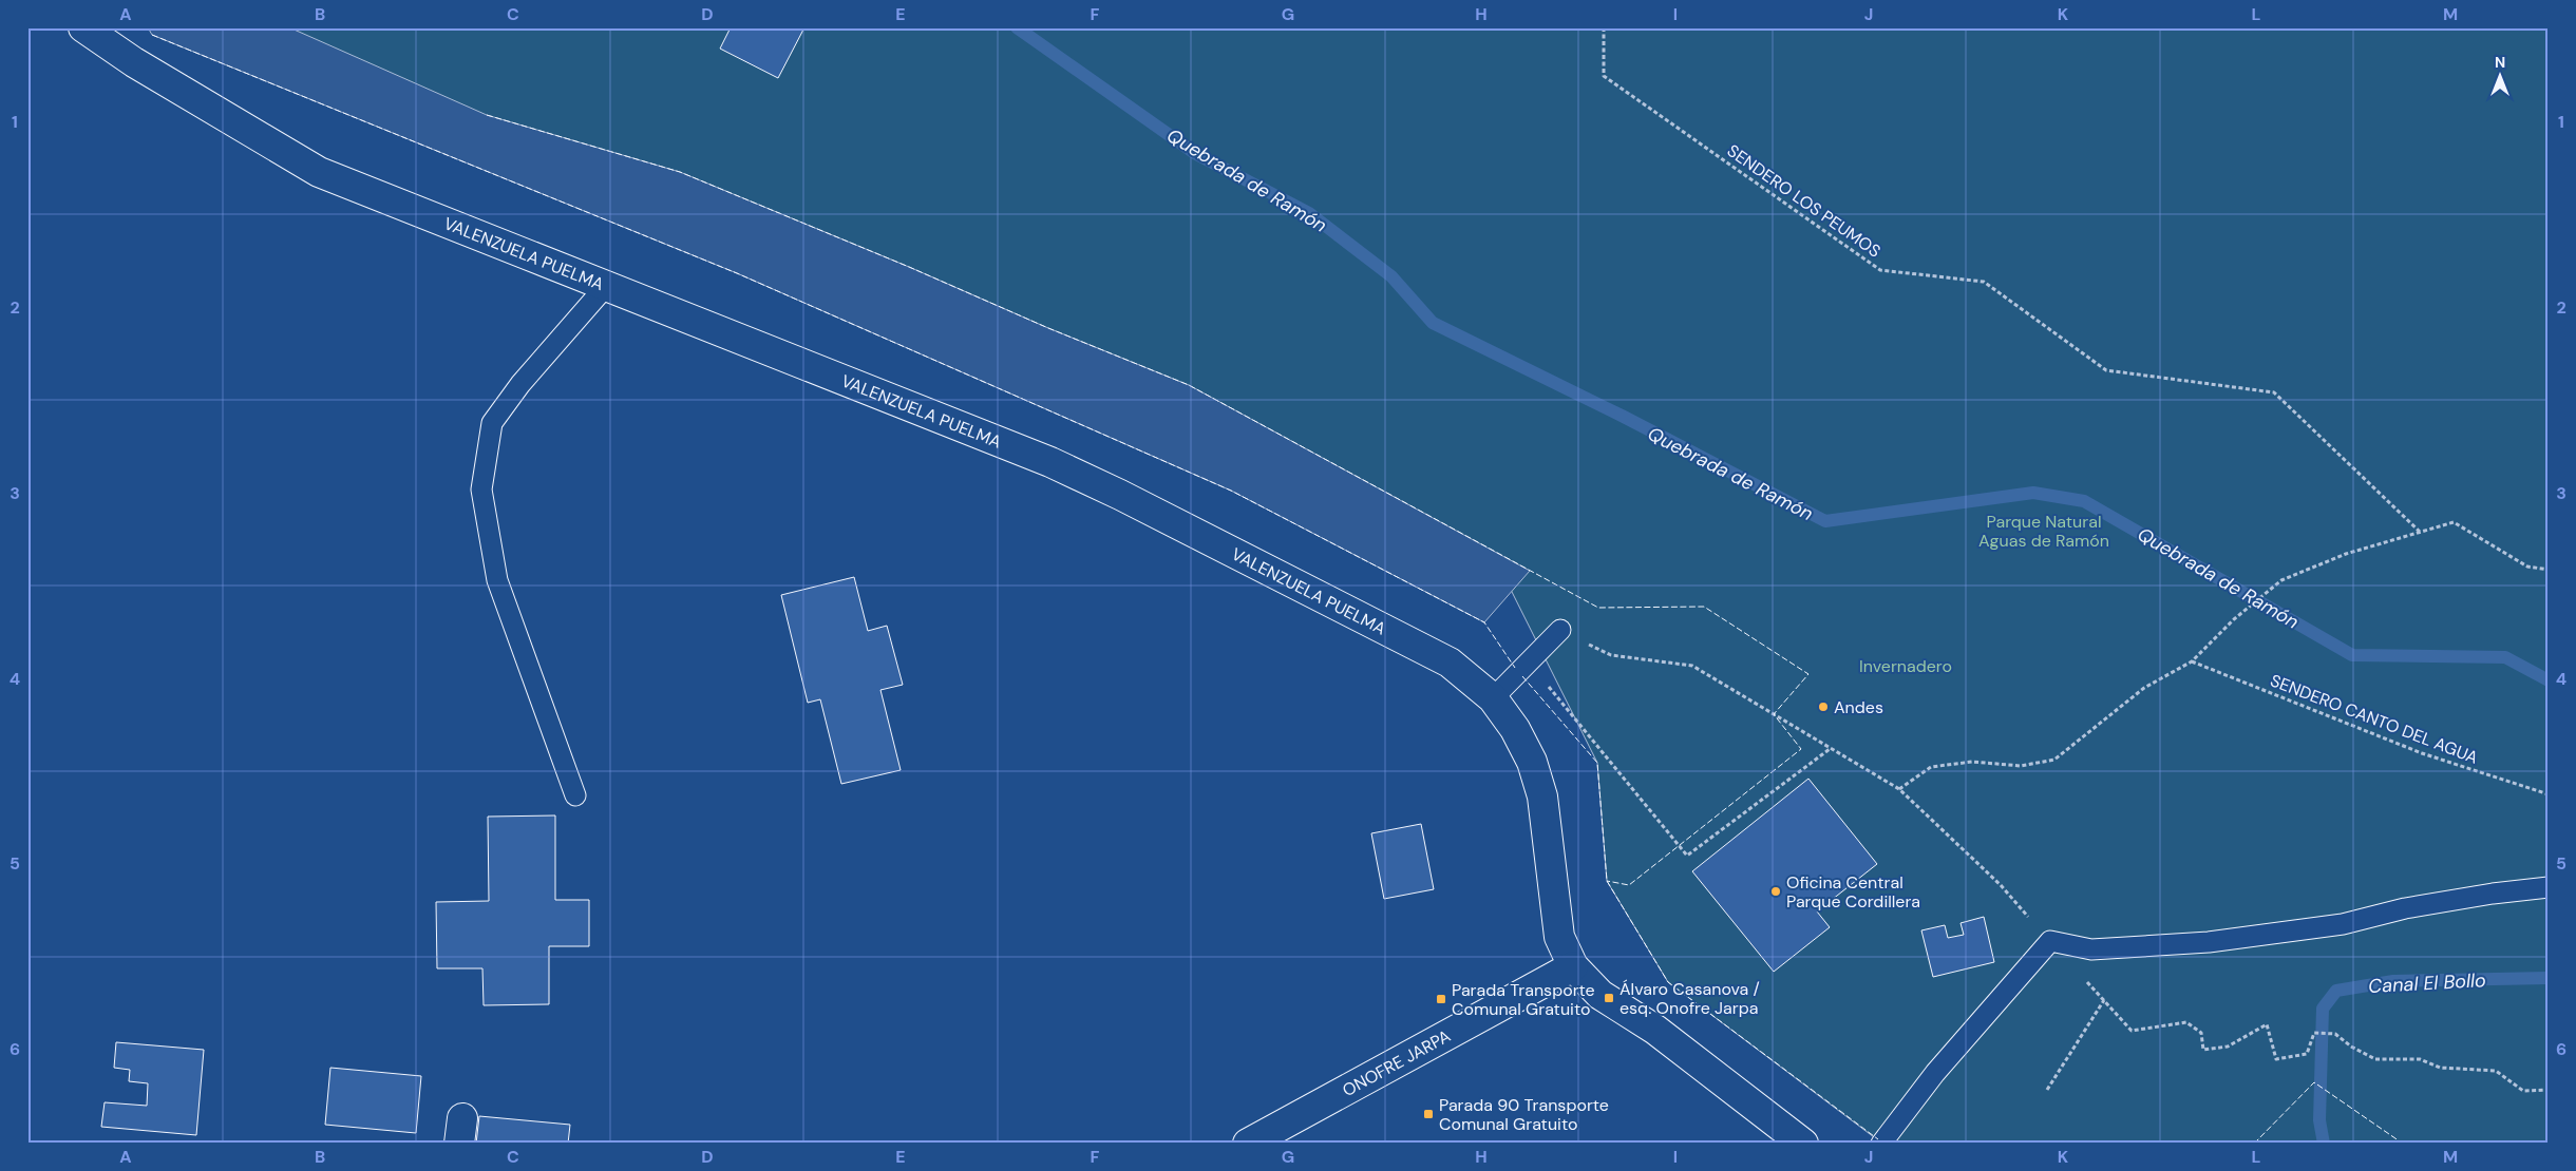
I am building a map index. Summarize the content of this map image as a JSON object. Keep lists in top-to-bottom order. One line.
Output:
{"streets":{"street":["VALENZUELA PUELMA","ONOFRE JARPA"],"path":["SENDERO LOS PEUMOS","SENDERO CANTO DEL AGUA"]},"crossings":[["VALENZUELA PUELMA","ONOFRE JARPA"]],"water":["Quebrada de Ramón","Canal El Bollo"],"parks":["Parque Natural Aguas de Ramón","Invernadero"],"places":{"other":["Andes","Oficina Central Parque Cordillera"],"transit":["Álvaro Casanova / esq. Onofre Jarpa","Parada Transporte Comunal Gratuito","Parada 90 Transporte Comunal Gratuito"]},"north":"top","grid":{"columns":["A","B","C","D","E","F","G","H","I","J","K","L","M"],"rows":["1","2","3","4","5","6"]}}
